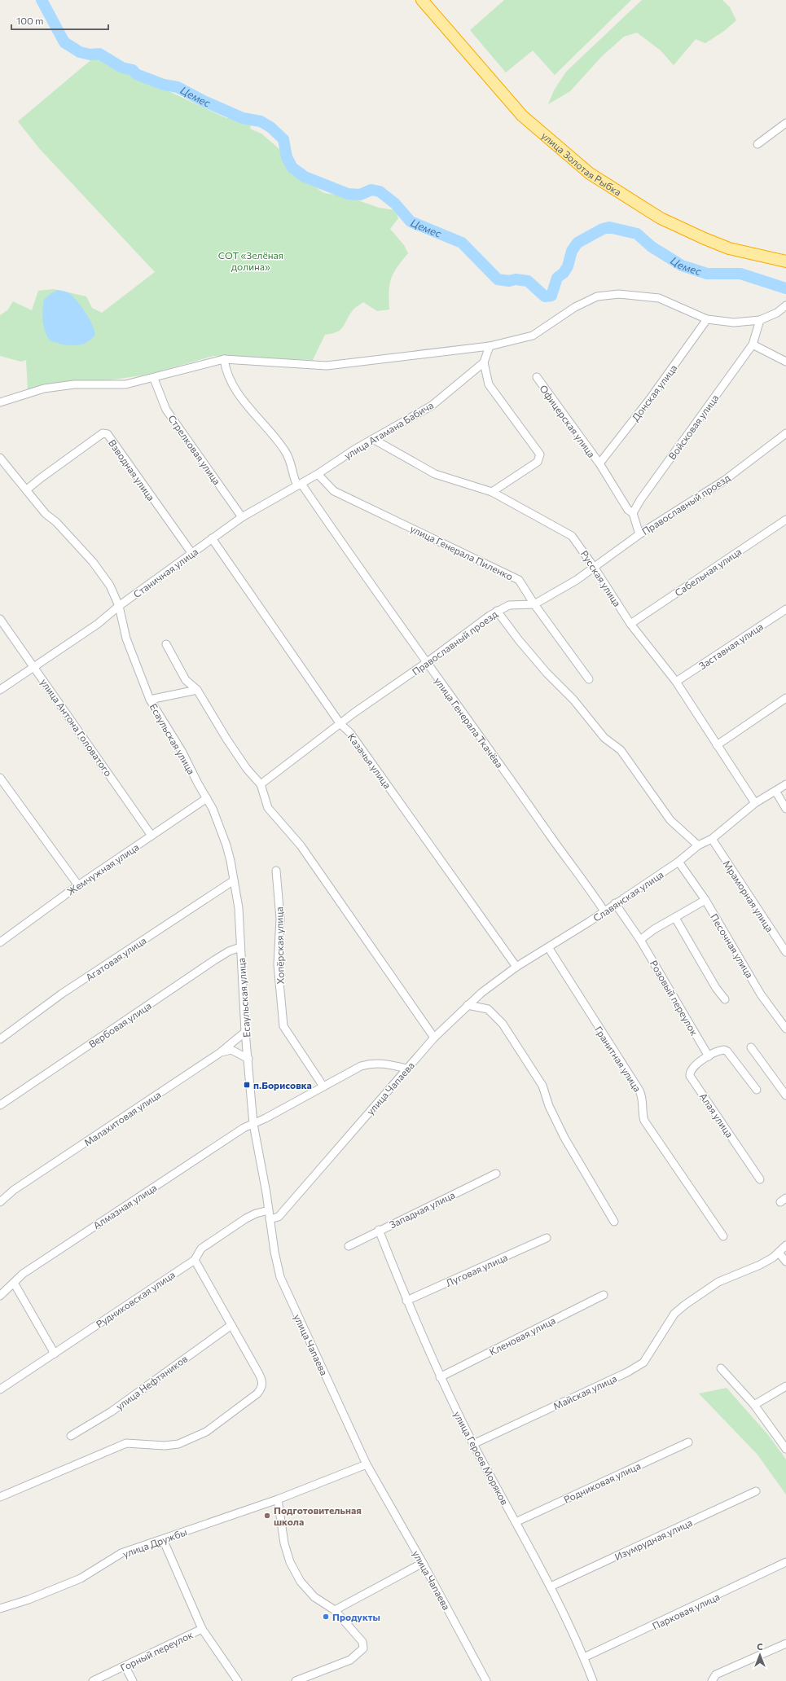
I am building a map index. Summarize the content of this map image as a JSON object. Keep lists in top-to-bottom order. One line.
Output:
{"streets":{"highway":["улица Золотая Рыбка"],"street":["Донская улица","Офицерская улица","Войсковая улица","улица Атамана Бабича","Стрелковая улица","Взводная улица","Православный проезд","улица Генерала Пиленко","Сабельная улица","Станичная улица","Русская улица","Заставная улица","улица Генерала Ткачёва","улица Антона Головатого","Есаульская улица","Казачья улица","Жемчужная улица","Славянская улица","Мраморная улица","Хопёрская улица","Песочная улица","Агатовая улица","Розовый переулок","Вербовая улица","Гранитная улица","улица Чапаева","Алая улица","Малахитовая улица","Алмазная улица","Западная улица","Луговая улица","Рудниковская улица","Кленовая улица","улица Нефтяников","Майская улица","улица Героев Моряков","Родниковая улица","Изумрудная улица","улица Дружбы","Парковая улица","Горный переулок"]},"crossings":[["Донская улица","Офицерская улица"],["Офицерская улица","Войсковая улица"],["улица Атамана Бабича","Стрелковая улица"],["улица Атамана Бабича","улица Генерала Пиленко"],["улица Атамана Бабича","Станичная улица"],["улица Атамана Бабича","Русская улица"],["улица Атамана Бабича","улица Генерала Ткачёва"],["улица Атамана Бабича","Казачья улица"],["Взводная улица","Станичная улица"],["Взводная улица","Есаульская улица"],["Православный проезд","улица Генерала Пиленко"],["Православный проезд","Русская улица"],["Православный проезд","улица Генерала Ткачёва"],["Православный проезд","Казачья улица"],["Сабельная улица","Русская улица"],["Станичная улица","улица Антона Головатого"],["Станичная улица","Есаульская улица"],["Станичная улица","Казачья улица"],["Русская улица","Заставная улица"],["Русская улица","Славянская улица"],["улица Генерала Ткачёва","Славянская улица"],["улица Антона Головатого","Жемчужная улица"],["Есаульская улица","Жемчужная улица"],["Есаульская улица","Агатовая улица"],["Есаульская улица","Вербовая улица"],["Есаульская улица","улица Чапаева"],["Есаульская улица","Малахитовая улица"],["Есаульская улица","Алмазная улица"],["Есаульская улица","Рудниковская улица"],["Казачья улица","Славянская улица"],["Славянская улица","Мраморная улица"],["Славянская улица","Песочная улица"],["Славянская улица","Розовый переулок"],["Славянская улица","Гранитная улица"],["Славянская улица","улица Чапаева"],["Хопёрская улица","Алмазная улица"],["Розовый переулок","Алая улица"],["улица Чапаева","Алмазная улица"],["улица Чапаева","улица Дружбы"],["Западная улица","улица Героев Моряков"],["Луговая улица","улица Героев Моряков"],["Кленовая улица","улица Героев Моряков"],["Майская улица","улица Героев Моряков"],["улица Героев Моряков","Родниковая улица"],["улица Героев Моряков","Изумрудная улица"],["улица Героев Моряков","Парковая улица"]],"water":["Цемес"],"parks":["СОТ «Зелёная долина»"],"places":{"transit":["п.Борисовка"],"other":["Подготовительная школа","Продукты"]},"scale_bar":"100 m","north":"top"}
